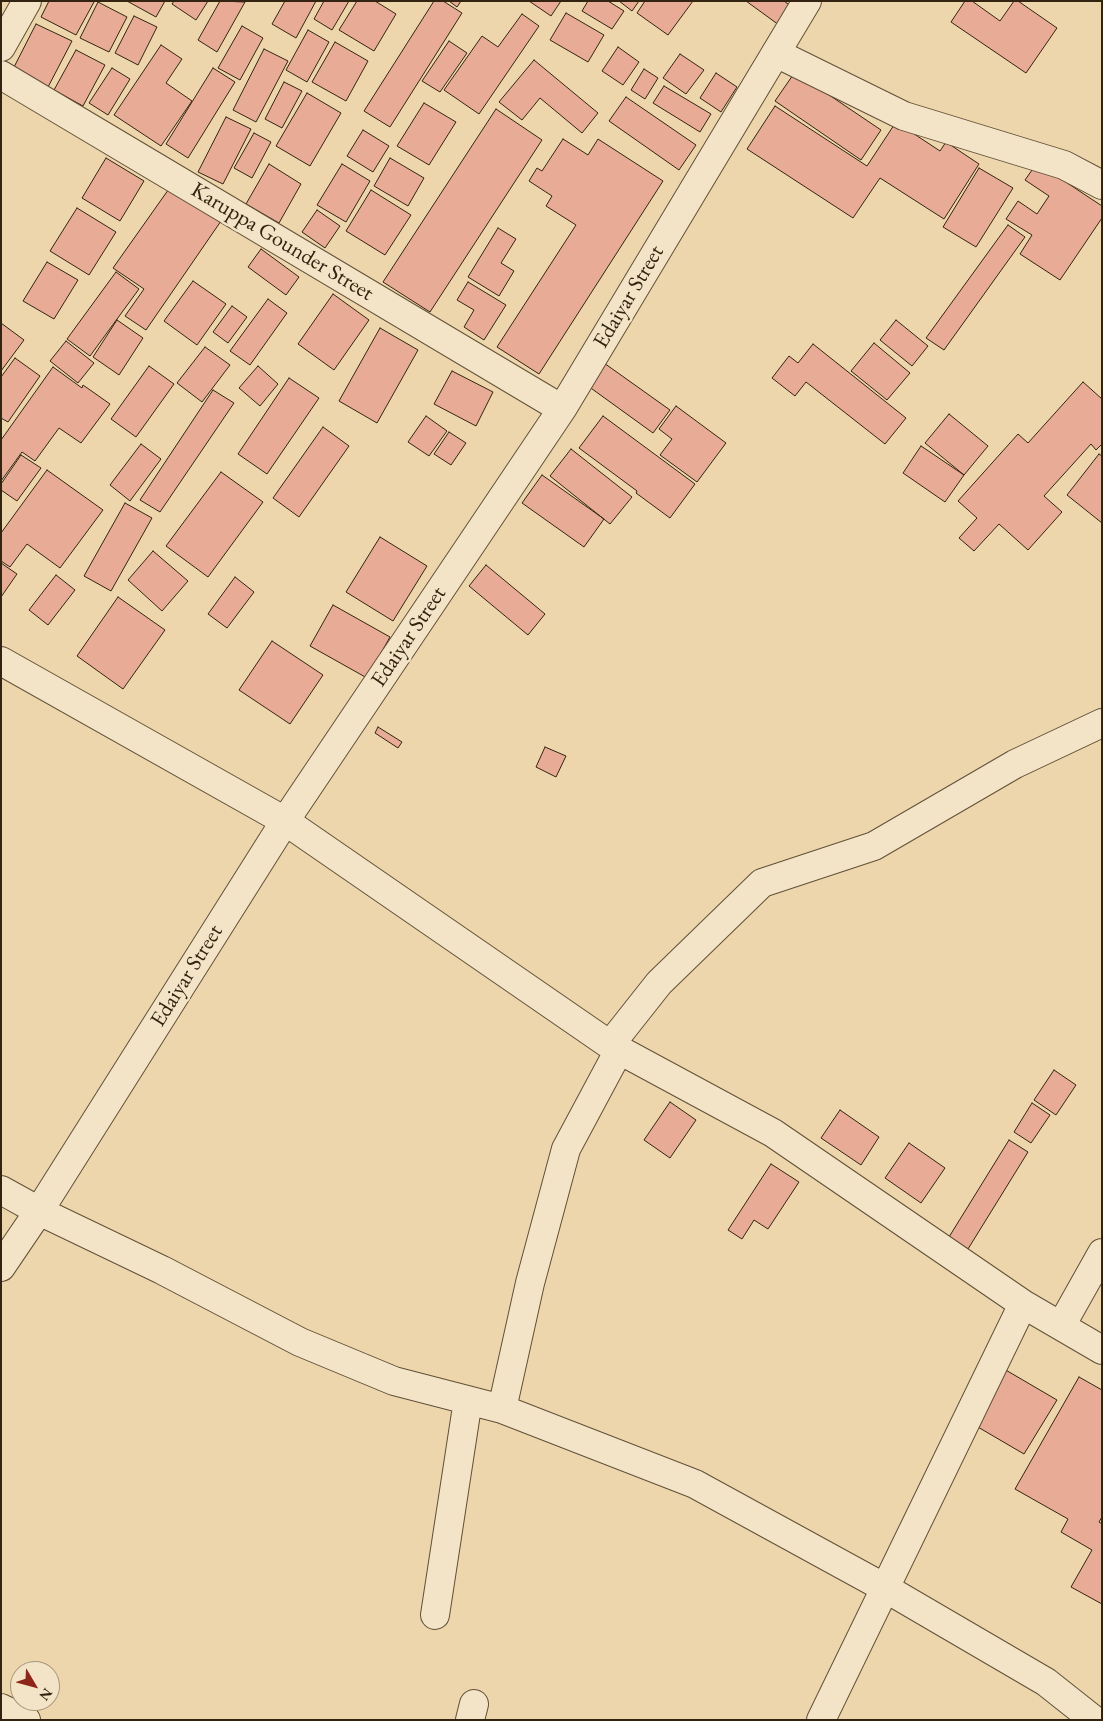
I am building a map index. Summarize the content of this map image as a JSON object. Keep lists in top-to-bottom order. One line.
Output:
{"streets":{"street":["Karuppa Gounder Street","Edaiyar Street"]},"crossings":[["Karuppa Gounder Street","Edaiyar Street"]],"north":"bottom right"}
